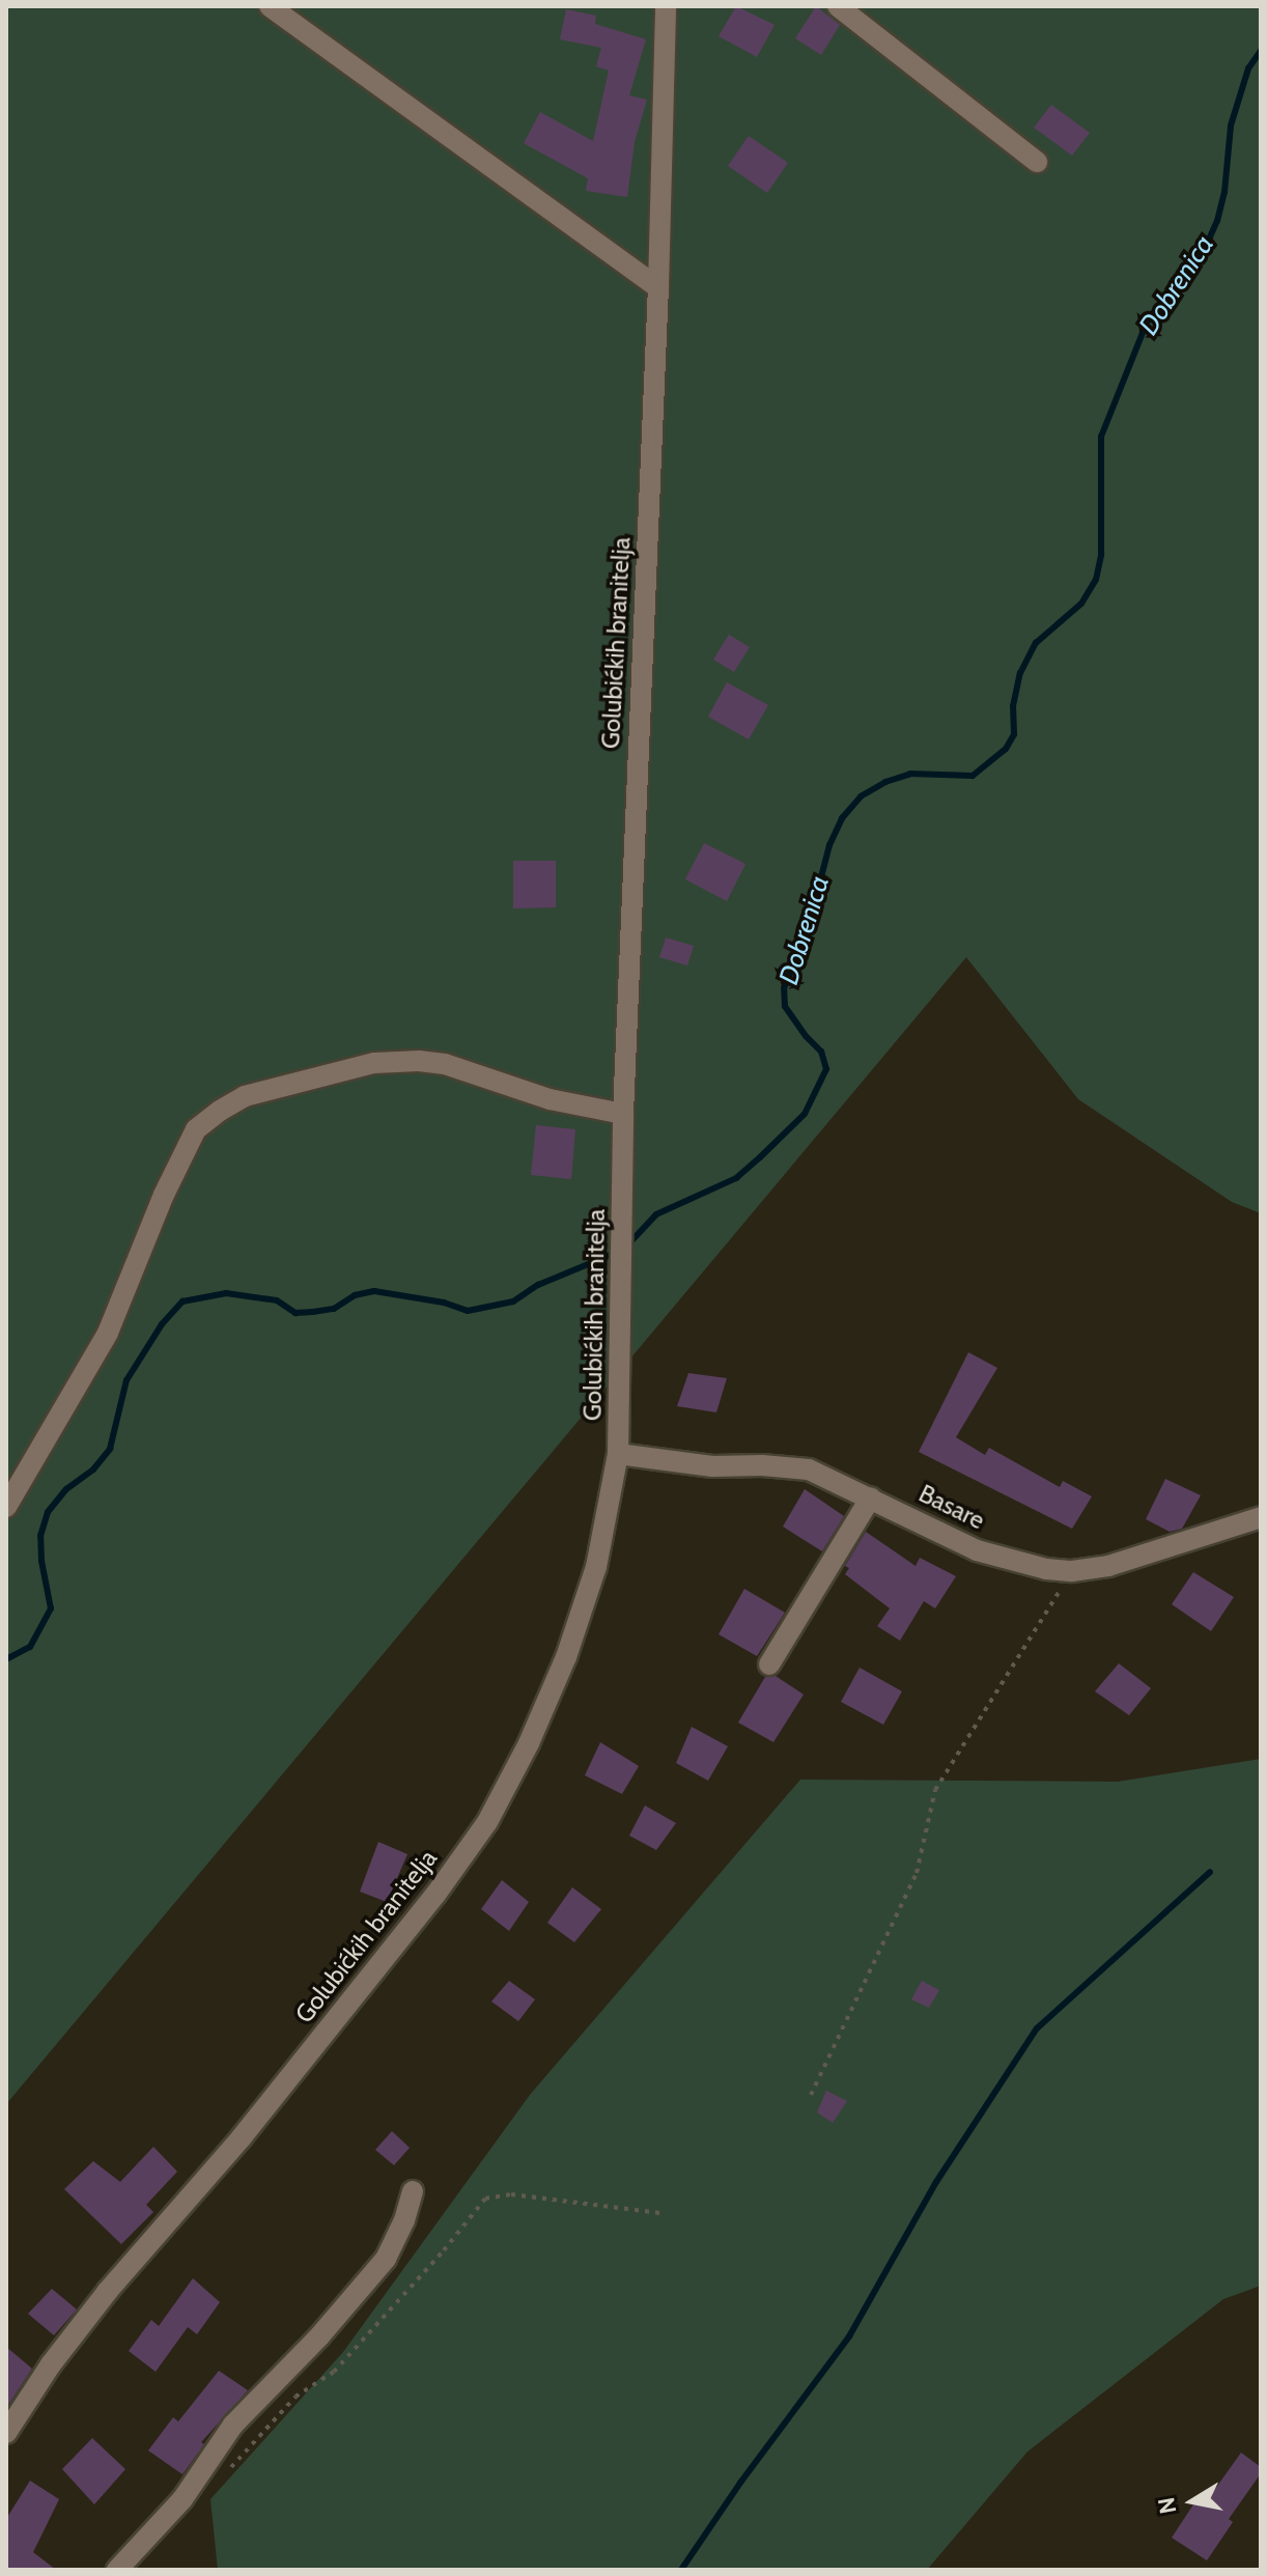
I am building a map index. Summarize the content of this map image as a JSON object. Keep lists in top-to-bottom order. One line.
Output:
{"streets":{"street":["Golubićkih branitelja","Basare"]},"crossings":[["Golubićkih branitelja","Basare"]],"water":["Dobrenica"],"north":"left"}
